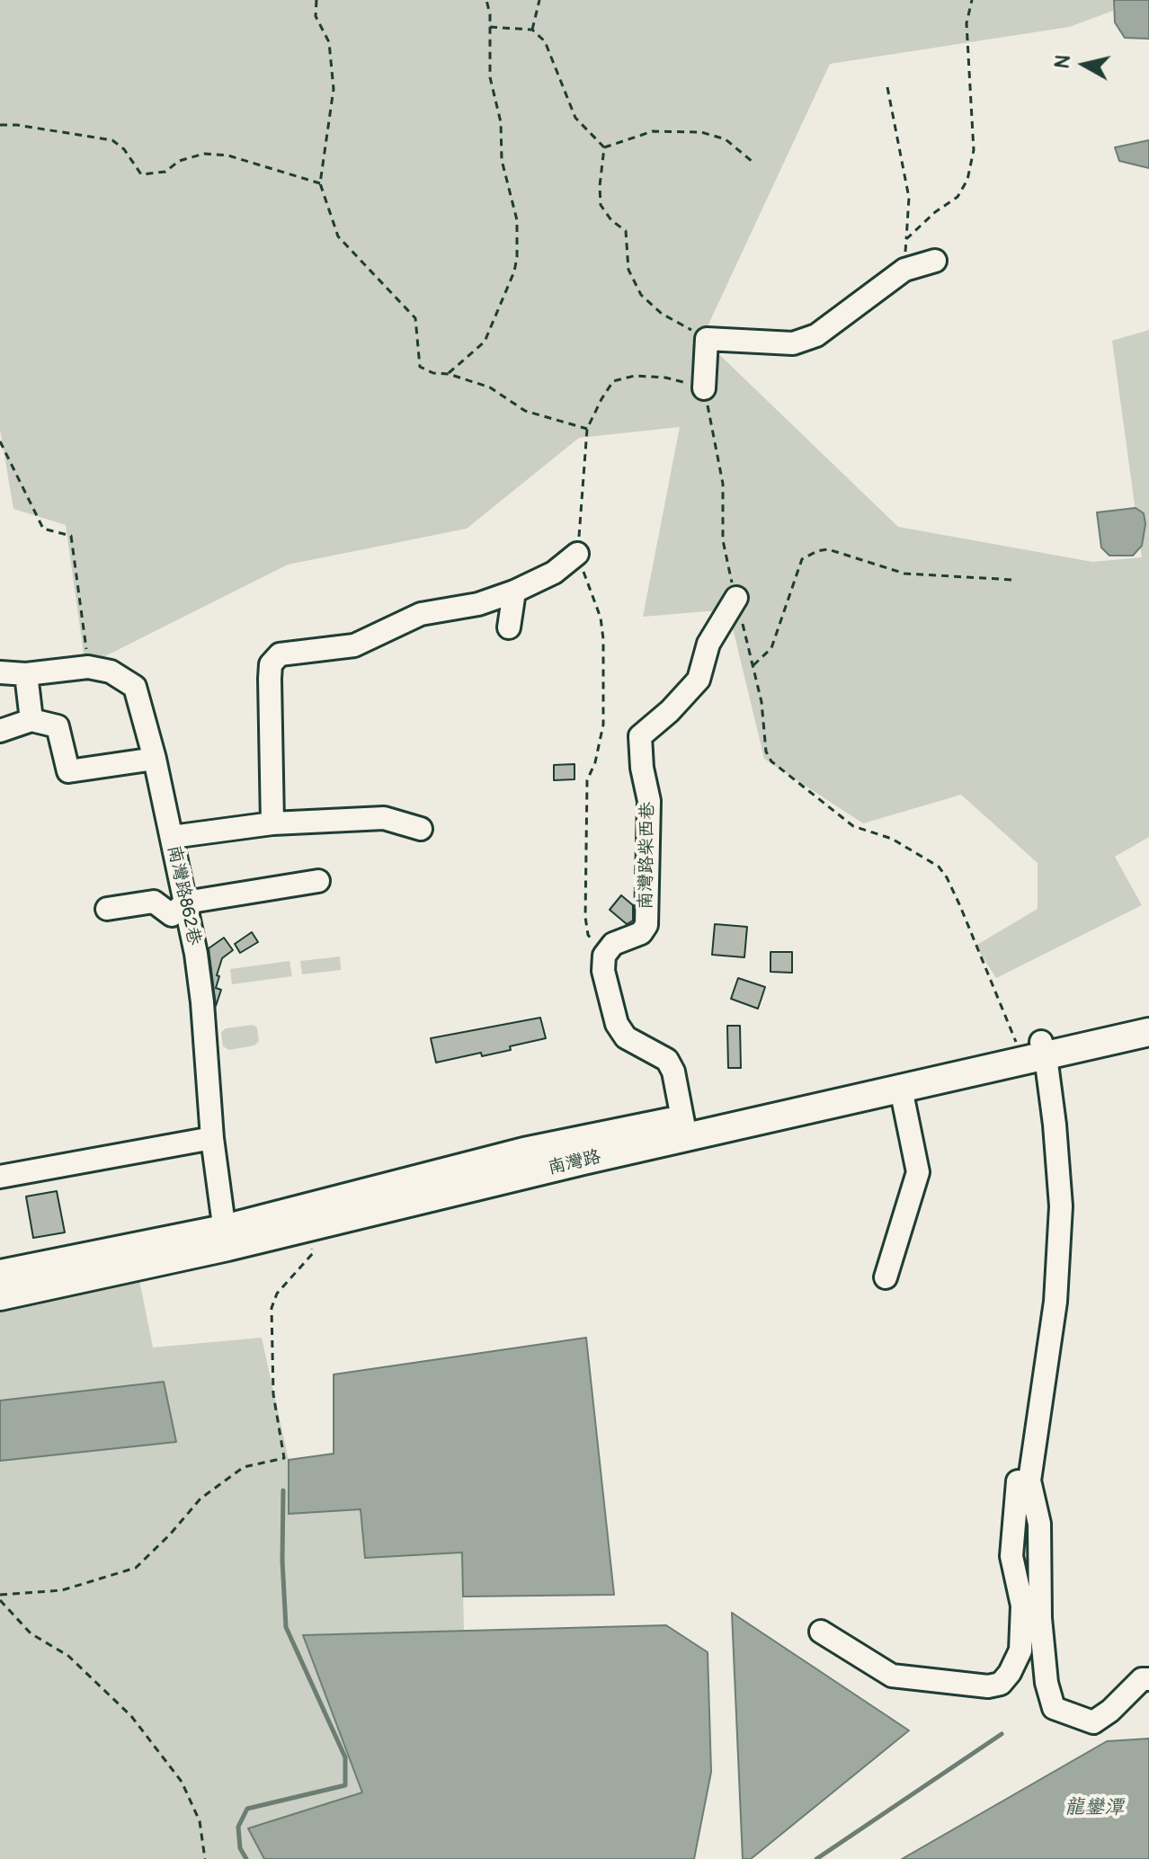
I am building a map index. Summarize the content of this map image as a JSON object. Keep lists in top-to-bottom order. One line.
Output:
{"streets":{"main road":["南灣路"],"street":["南灣路柴西巷","南灣路862巷"]},"crossings":[["南灣路862巷","南灣路"]],"water":["龍鑾潭"],"north":"left"}
